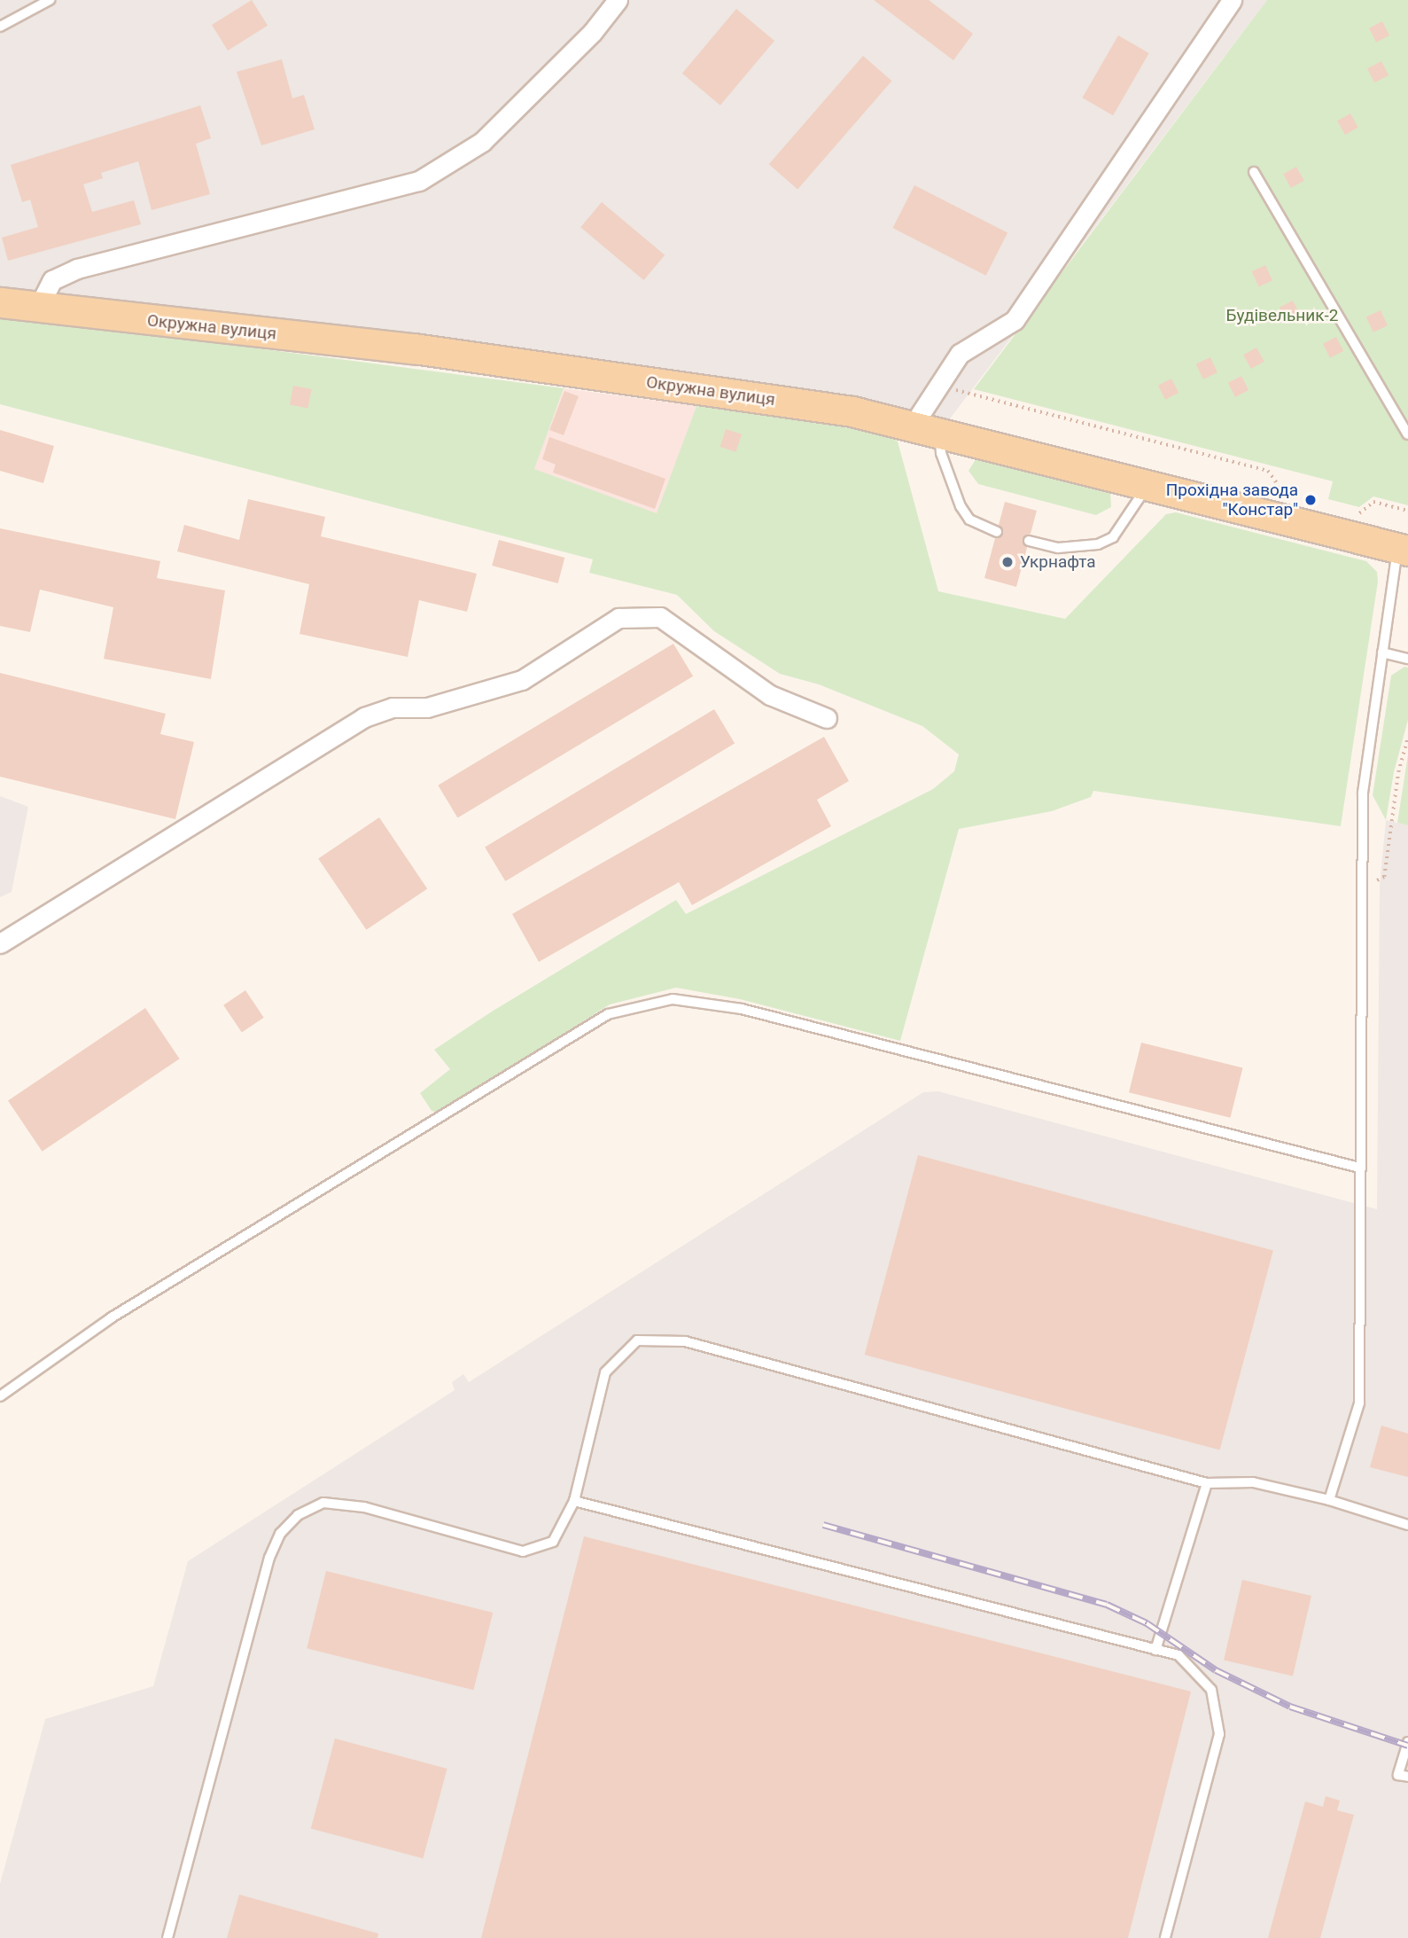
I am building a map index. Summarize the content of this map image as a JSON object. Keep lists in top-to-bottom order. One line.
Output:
{"streets":{"main road":["Окружна вулиця"]},"parks":["Будівельник-2"],"places":["Прохідна завода \"Констар\"","Укрнафта"]}
